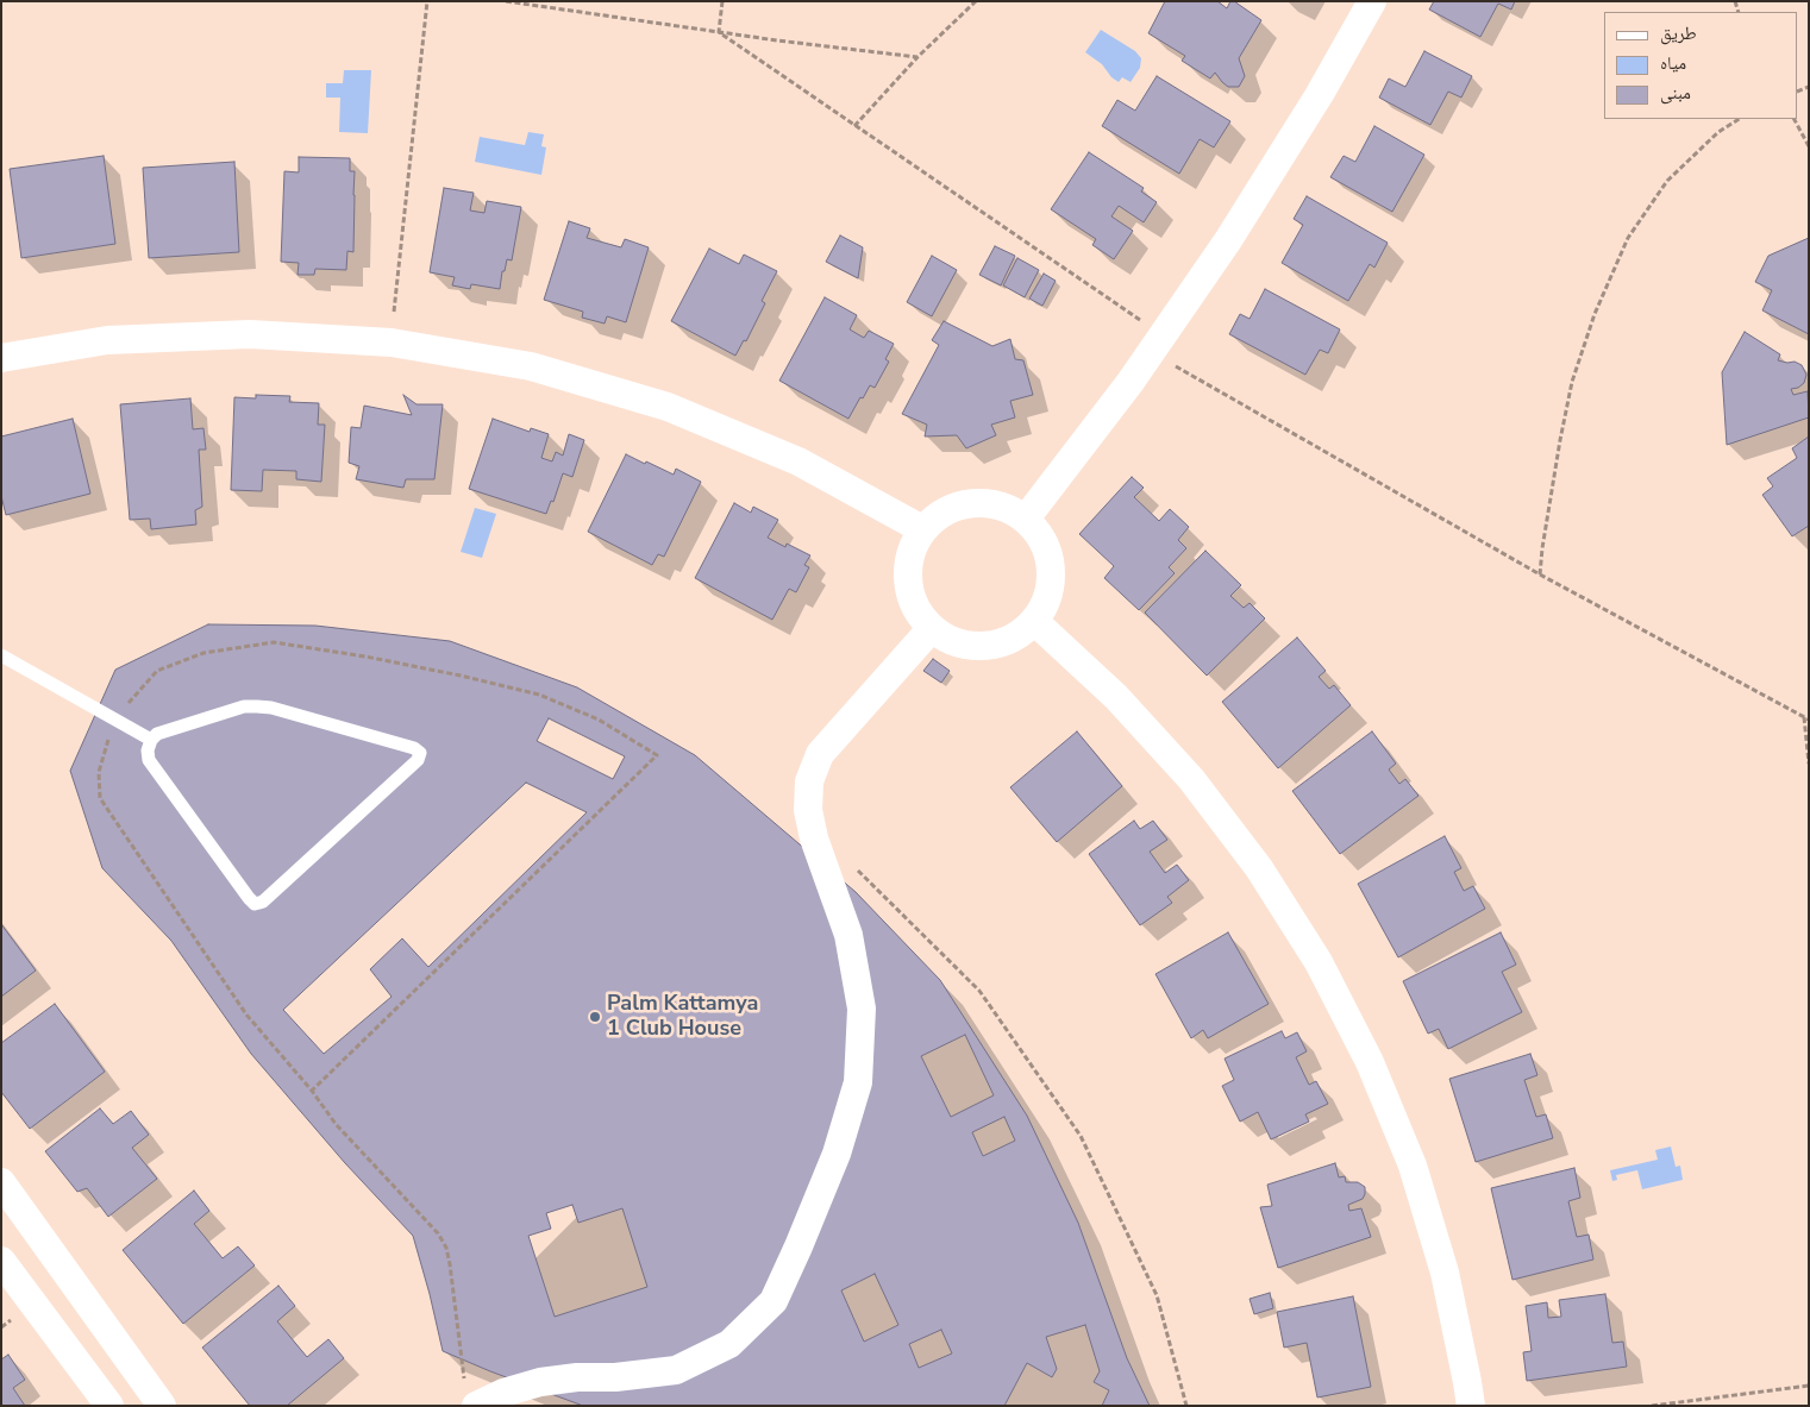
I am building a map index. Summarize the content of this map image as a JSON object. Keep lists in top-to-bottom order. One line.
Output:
{"places":["Palm Kattamya 1 Club House"],"legend":["طريق","مياه","مبنى"]}
